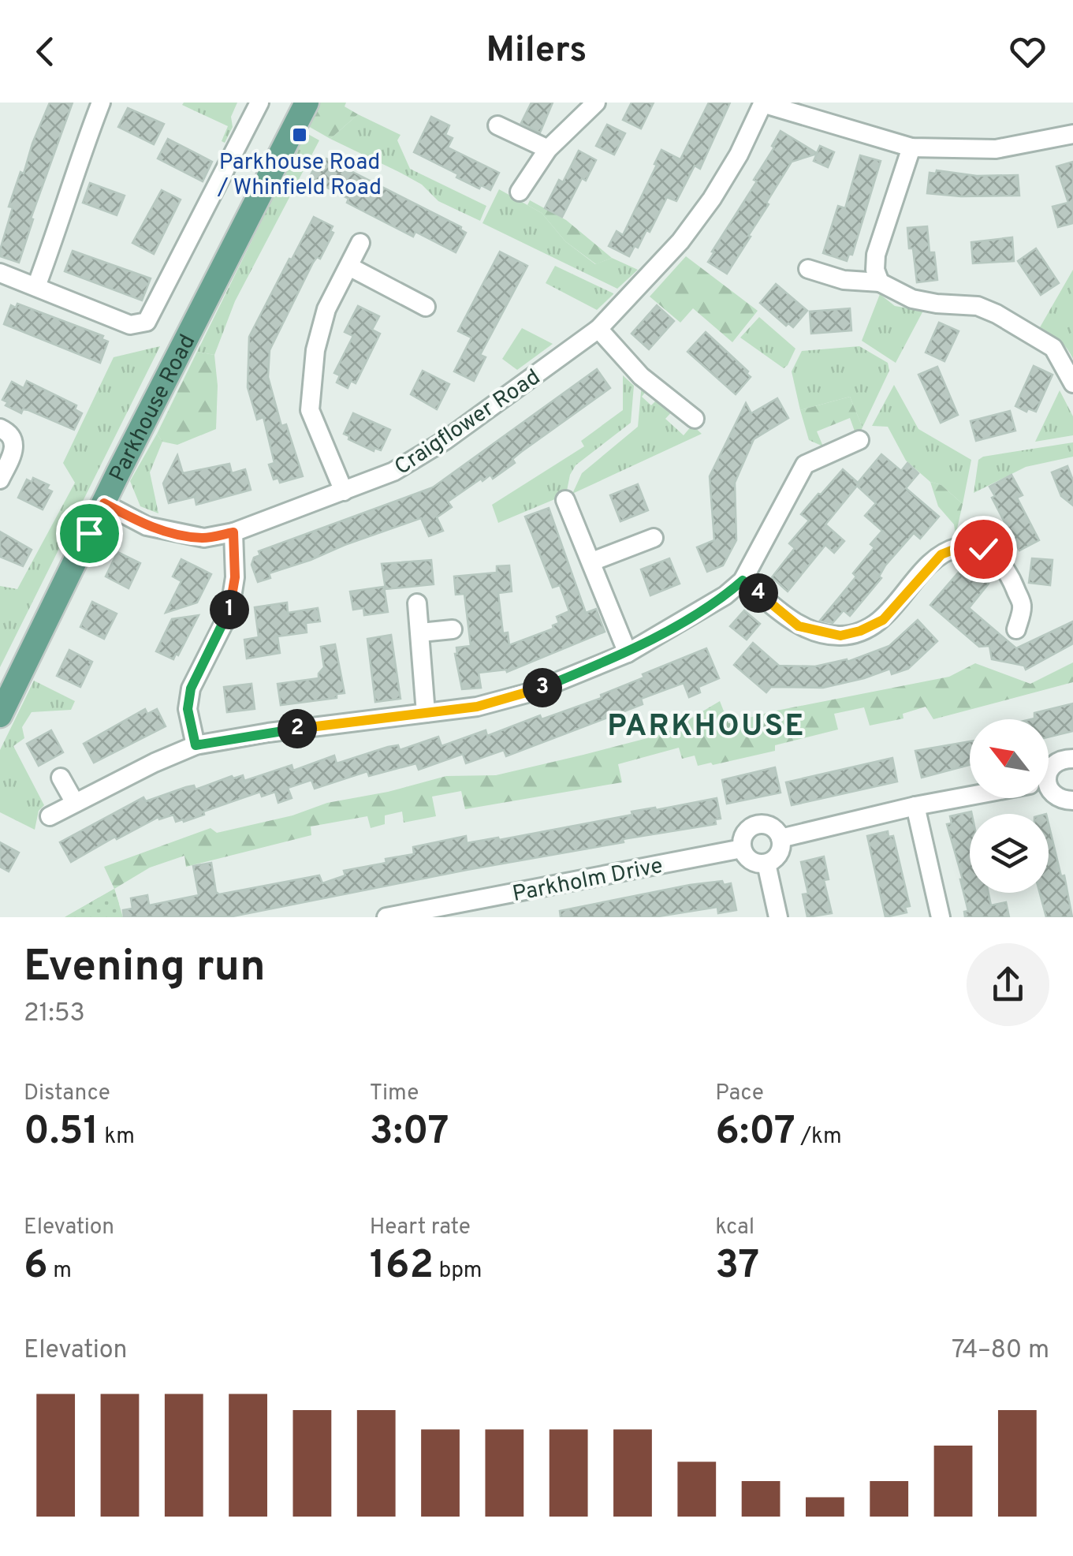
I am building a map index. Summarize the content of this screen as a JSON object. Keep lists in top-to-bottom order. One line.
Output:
{"streets":{"main road":["Parkhouse Road"],"street":["Craigflower Road","Parkholm Drive"]},"crossings":[["Parkhouse Road","Craigflower Road"]],"districts":["PARKHOUSE"],"places":{"transit":["Parkhouse Road / Whinfield Road"]},"north":"top left","page":{"header":"Milers","pins":["4","1","3","2"],"heading":["Evening run","21:53"],"stats":[["Distance","0.51 km"],["Time","3:07"],["Pace","6:07 /km"],["Elevation","6 m"],["Heart rate","162 bpm"],["kcal","37"]],"chart":["Elevation","74–80 m"]}}
